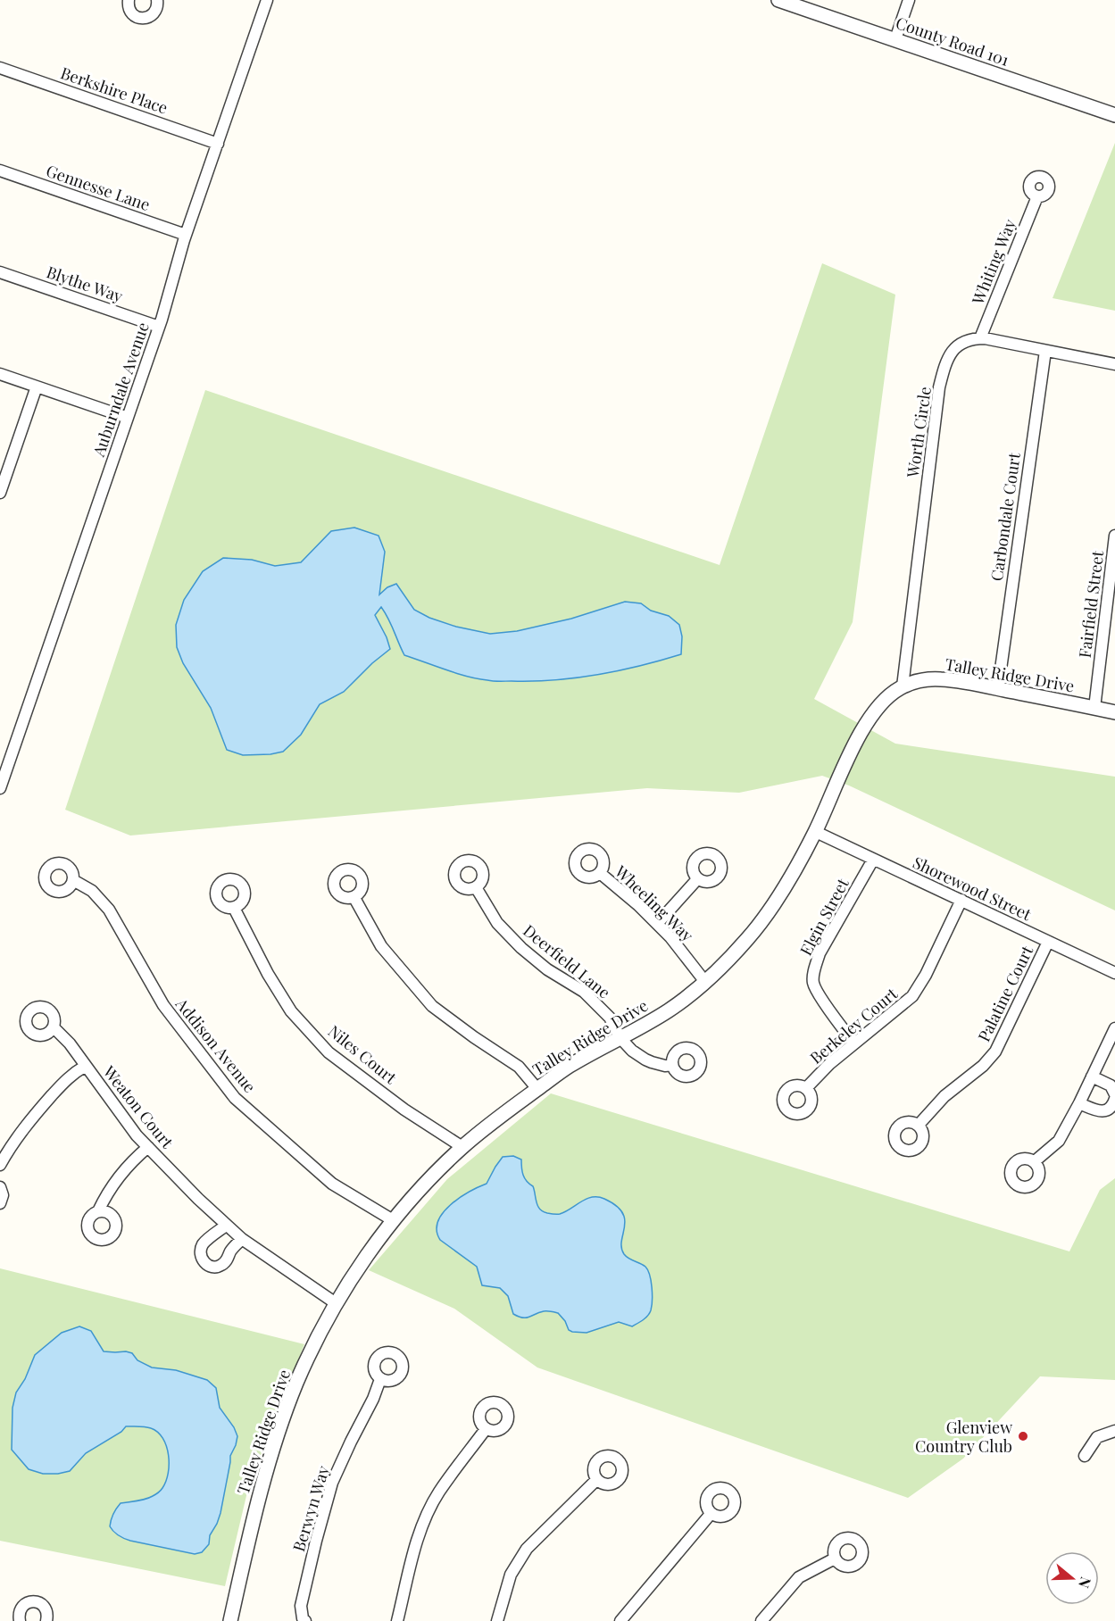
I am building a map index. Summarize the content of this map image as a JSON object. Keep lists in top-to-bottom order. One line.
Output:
{"streets":{"street":["County Road 101","Berkshire Place","Gennesse Lane","Whiting Way","Blythe Way","Auburndale Avenue","Worth Circle","Carbondale Court","Fairfield Street","Talley Ridge Drive","Shorewood Street","Wheeling Way","Elgin Street","Deerfield Lane","Palatine Court","Berkeley Court","Addison Avenue","Niles Court","Weaton Court","Berwyn Way"]},"crossings":[["Berkshire Place","Auburndale Avenue"],["Gennesse Lane","Auburndale Avenue"],["Whiting Way","Worth Circle"],["Blythe Way","Auburndale Avenue"],["Worth Circle","Talley Ridge Drive"],["Carbondale Court","Talley Ridge Drive"],["Fairfield Street","Talley Ridge Drive"],["Talley Ridge Drive","Shorewood Street"],["Talley Ridge Drive","Wheeling Way"],["Talley Ridge Drive","Deerfield Lane"],["Talley Ridge Drive","Addison Avenue"],["Talley Ridge Drive","Niles Court"],["Talley Ridge Drive","Weaton Court"],["Shorewood Street","Elgin Street"],["Shorewood Street","Palatine Court"],["Shorewood Street","Berkeley Court"],["Elgin Street","Berkeley Court"]],"places":["Glenview Country Club"],"north":"right"}
